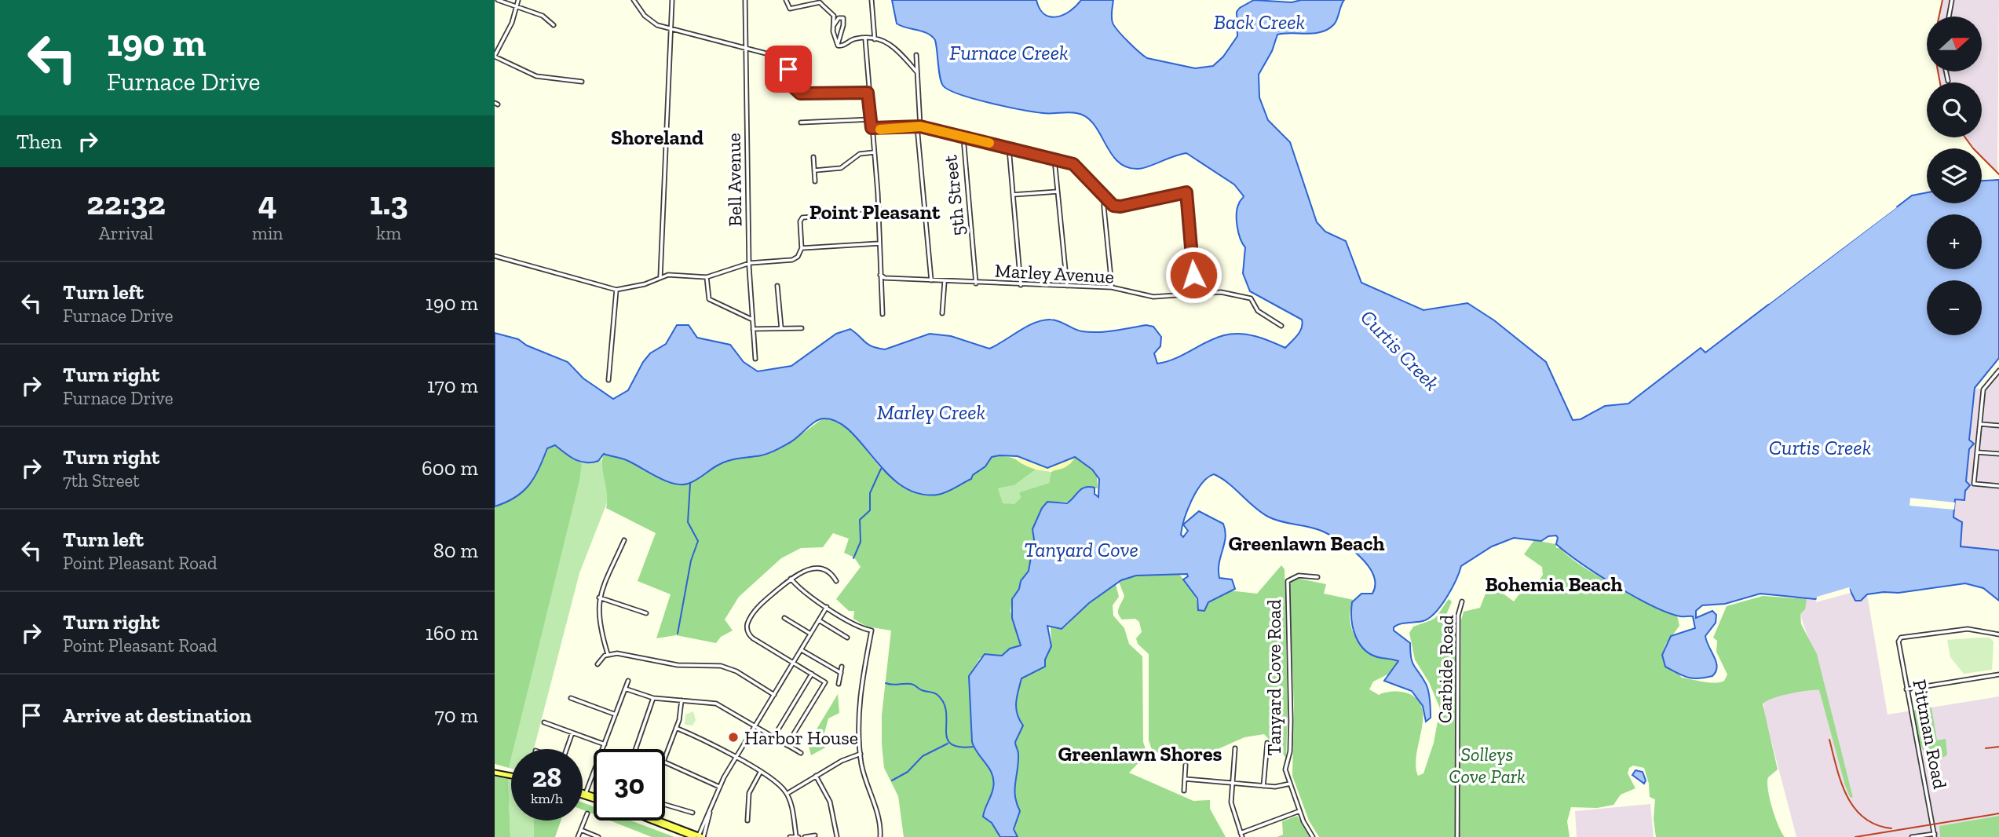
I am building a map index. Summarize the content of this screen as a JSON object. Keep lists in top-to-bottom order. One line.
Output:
{"streets":{"street":["Bell Avenue","5th Street","Marley Avenue","Carbide Road","Tanyard Cove Road","Pittman Road"]},"crossings":[["5th Street","Marley Avenue"]],"districts":["Shoreland","Point Pleasant","Greenlawn Beach","Bohemia Beach","Greenlawn Shores"],"water":["Back Creek","Furnace Creek","Curtis Creek","Marley Creek","Tanyard Cove"],"parks":["Solleys Cove Park"],"places":["Harbor House"],"north":"right","page":{"turn":["190 m","Furnace Drive"],"map_buttons":["+","−"],"then":"Then","eta":["22:32","Arrival","4","min","1.3","km"],"list":[{"name":"Turn left","note":"Furnace Drive","value":"190 m"},{"name":"Turn right","note":"Furnace Drive","value":"170 m"},{"name":"Turn right","note":"7th Street","value":"600 m"},{"name":"Turn left","note":"Point Pleasant Road","value":"80 m"},{"name":"Turn right","note":"Point Pleasant Road","value":"160 m"},{"name":"Arrive at destination","value":"70 m"}],"speed":"28 km/h","limit":"30"}}
